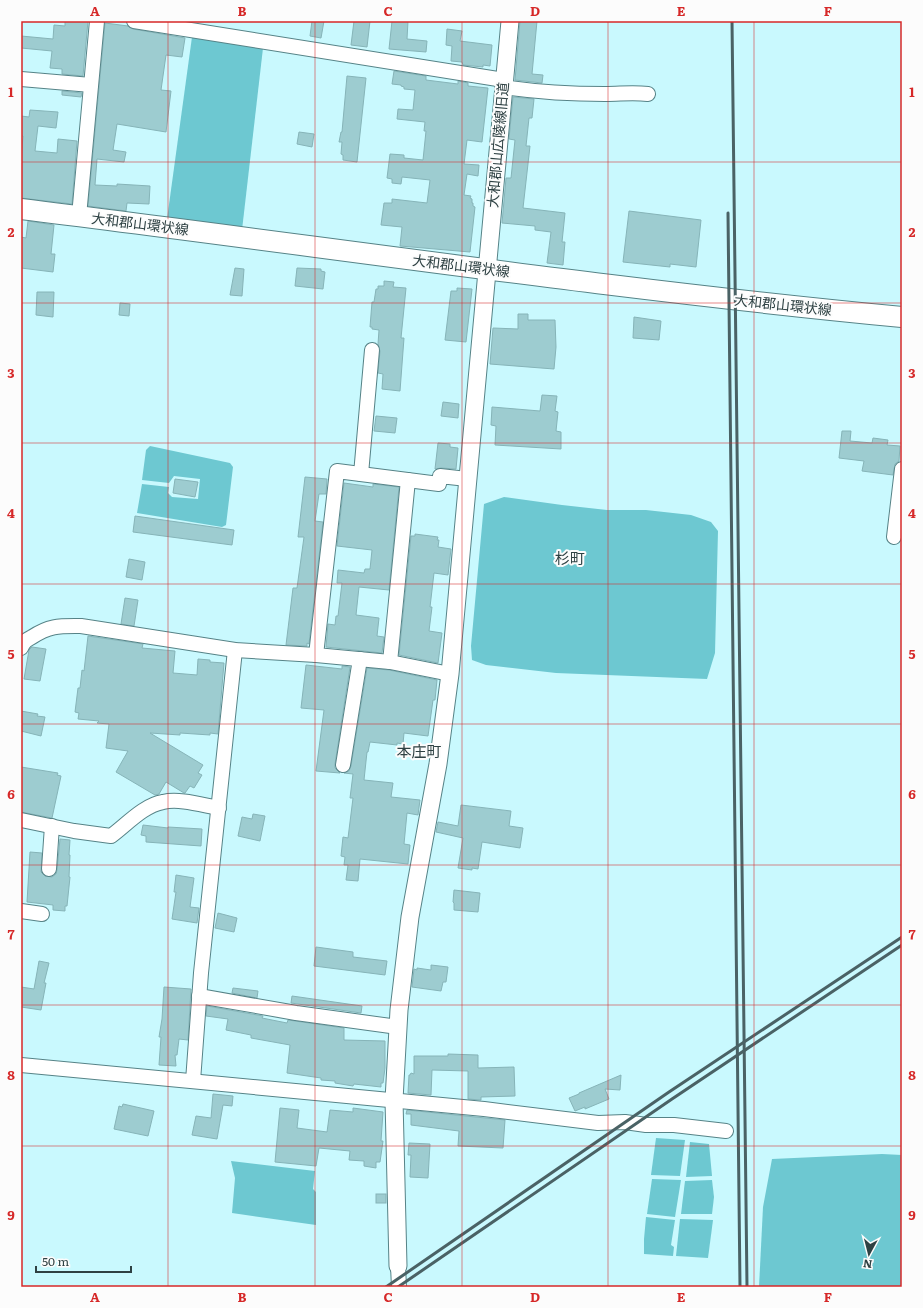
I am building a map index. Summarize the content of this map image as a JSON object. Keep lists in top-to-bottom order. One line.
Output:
{"streets":{"main road":["大和郡山環状線"],"street":["大和郡山広陵線旧道"]},"crossings":[["大和郡山広陵線旧道","大和郡山環状線"]],"districts":["杉町","本庄町"],"scale_bar":"50 m","north":"bottom","grid":{"columns":["A","B","C","D","E","F"],"rows":["1","2","3","4","5","6","7","8","9"]}}
